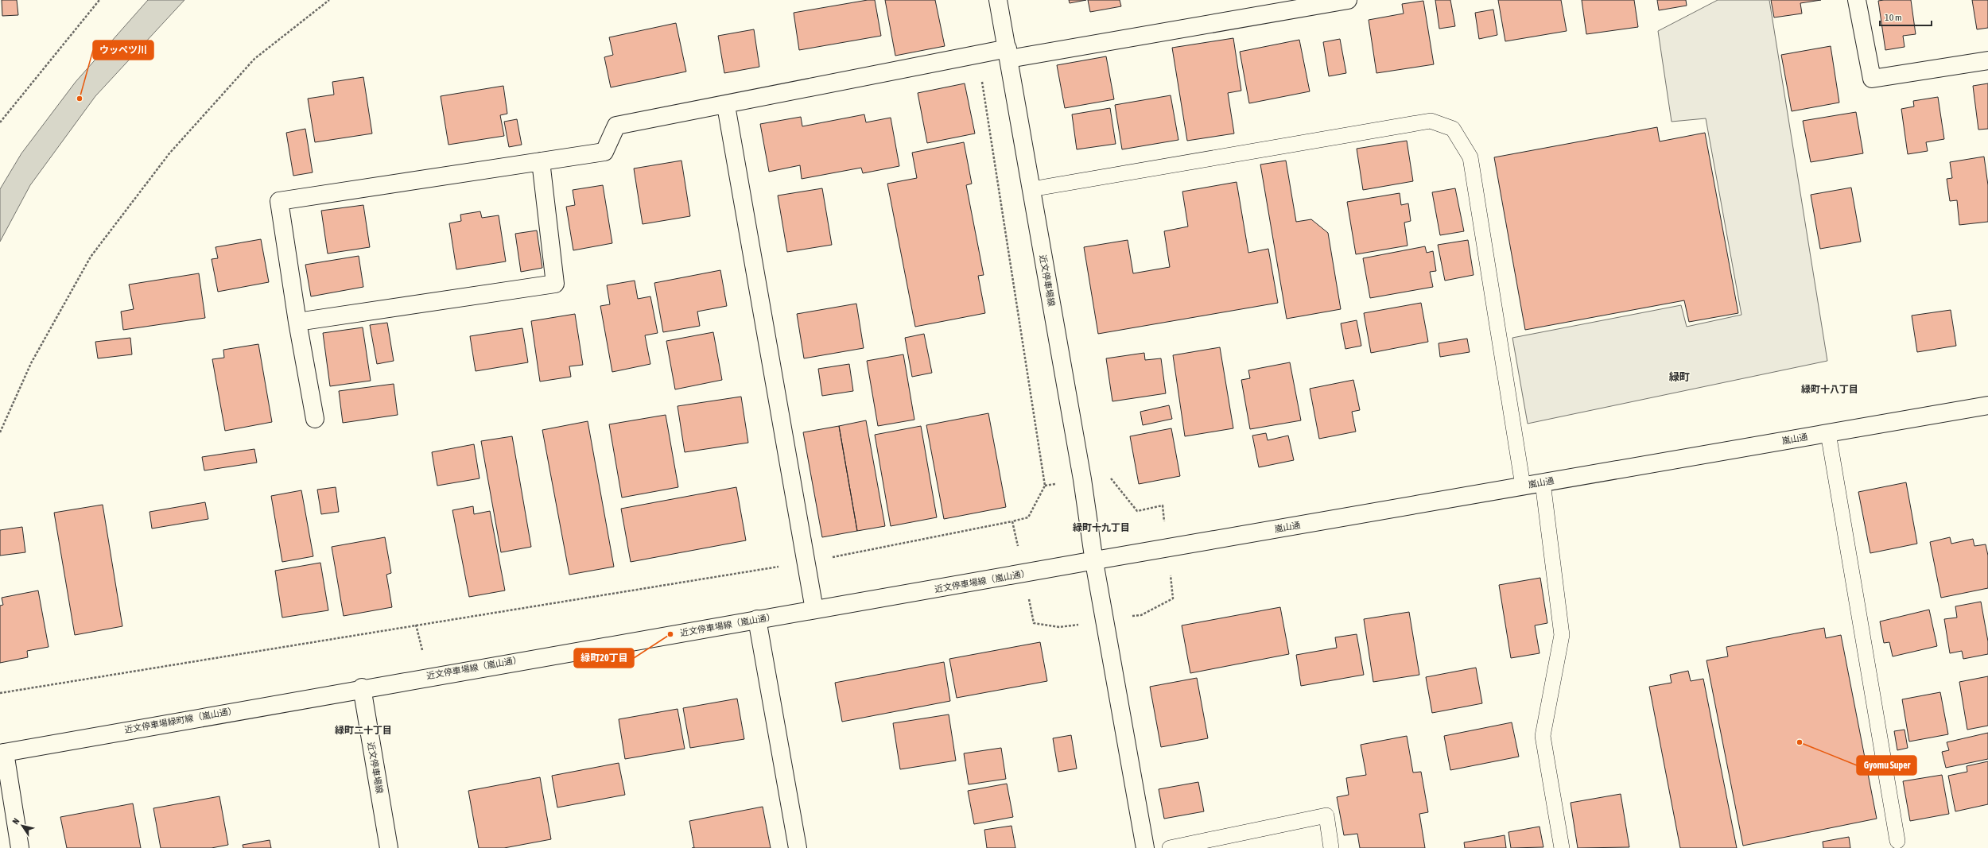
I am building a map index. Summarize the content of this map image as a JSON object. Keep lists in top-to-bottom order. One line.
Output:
{"streets":{"street":["近文停車場線","嵐山通","近文停車場線（嵐山通）","近文停車場緑町線（嵐山通）"]},"crossings":[["近文停車場線","嵐山通"],["近文停車場線","近文停車場線（嵐山通）"],["近文停車場線","近文停車場緑町線（嵐山通）"],["嵐山通","近文停車場線（嵐山通）"],["近文停車場線（嵐山通）","近文停車場緑町線（嵐山通）"]],"districts":["緑町","緑町十八丁目","緑町十九丁目","緑町二十丁目"],"places":["ウッペツ川","緑町20丁目","Gyomu Super"],"scale_bar":"10 m","north":"top left"}
